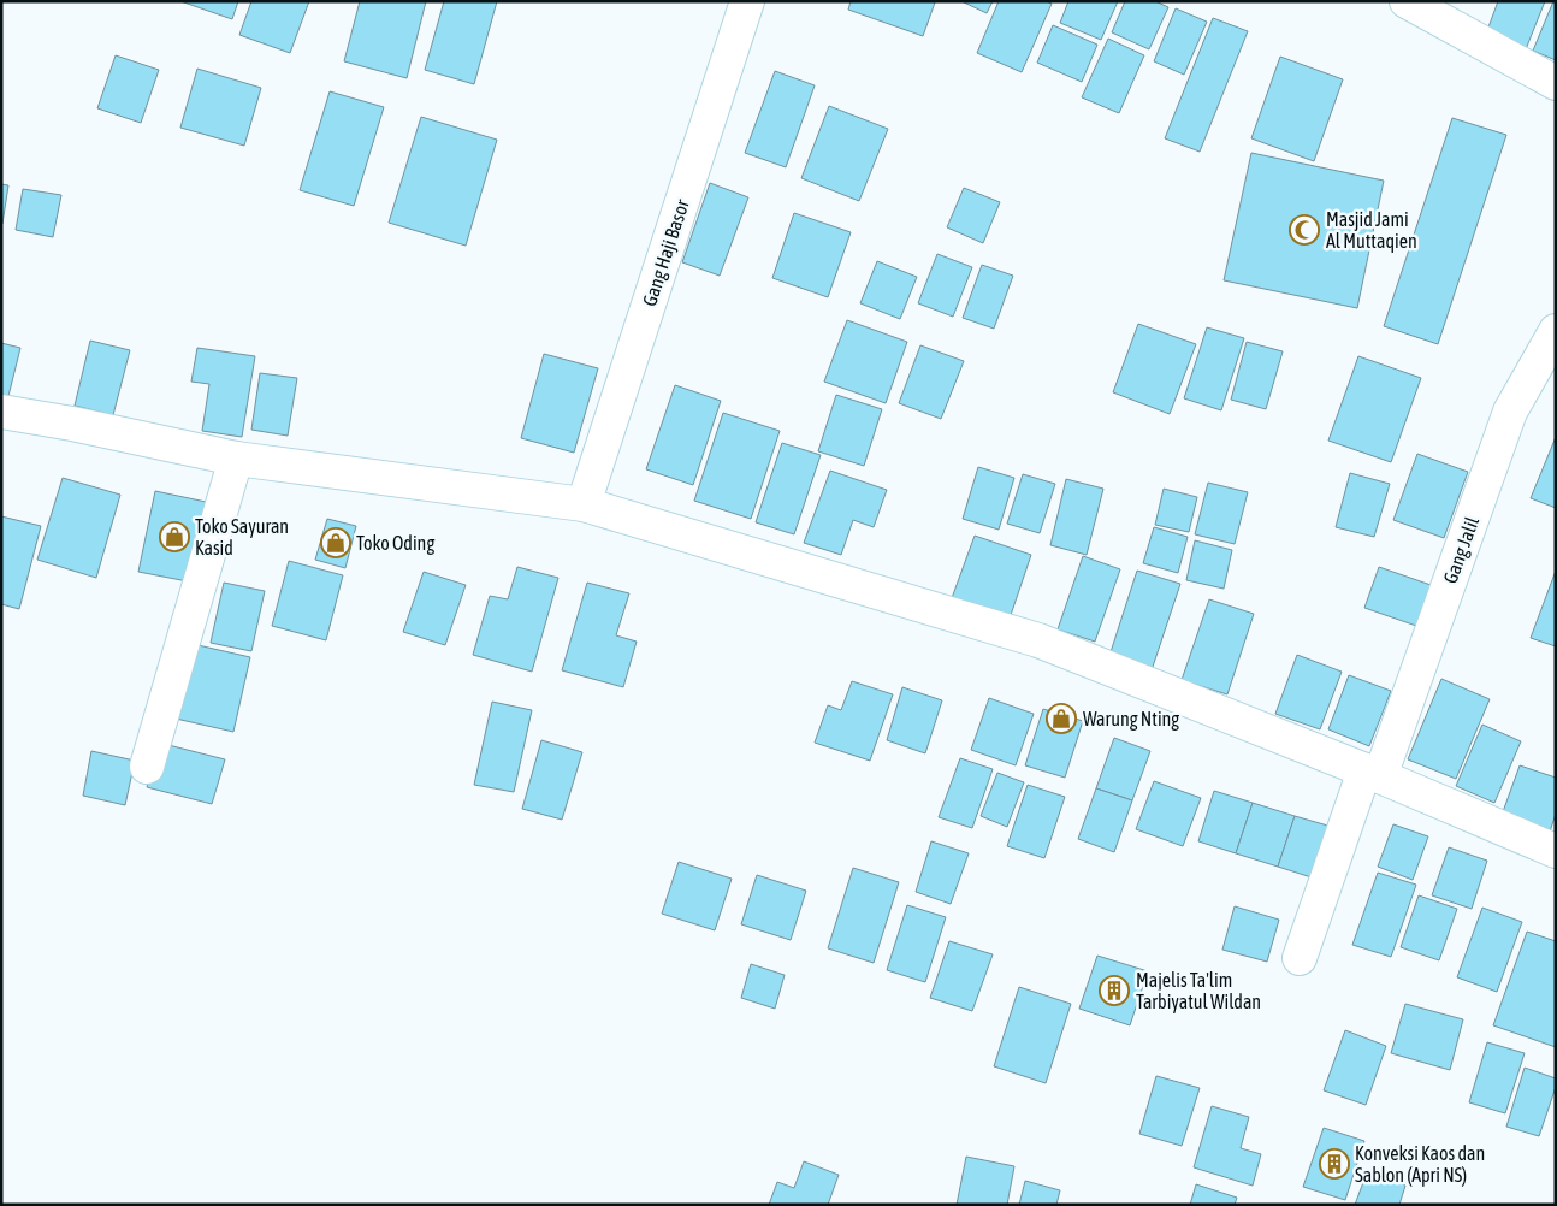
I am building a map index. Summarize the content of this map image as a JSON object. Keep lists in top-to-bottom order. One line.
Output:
{"streets":{"street":["Gang Haji Basor","Gang Jalil"]},"places":{"mosque":["Masjid Jami Al Muttaqien"],"shop":["Toko Sayuran Kasid","Toko Oding","Warung Nting"],"building":["Majelis Ta'lim Tarbiyatul Wildan","Konveksi Kaos dan Sablon (Apri NS)"]}}
